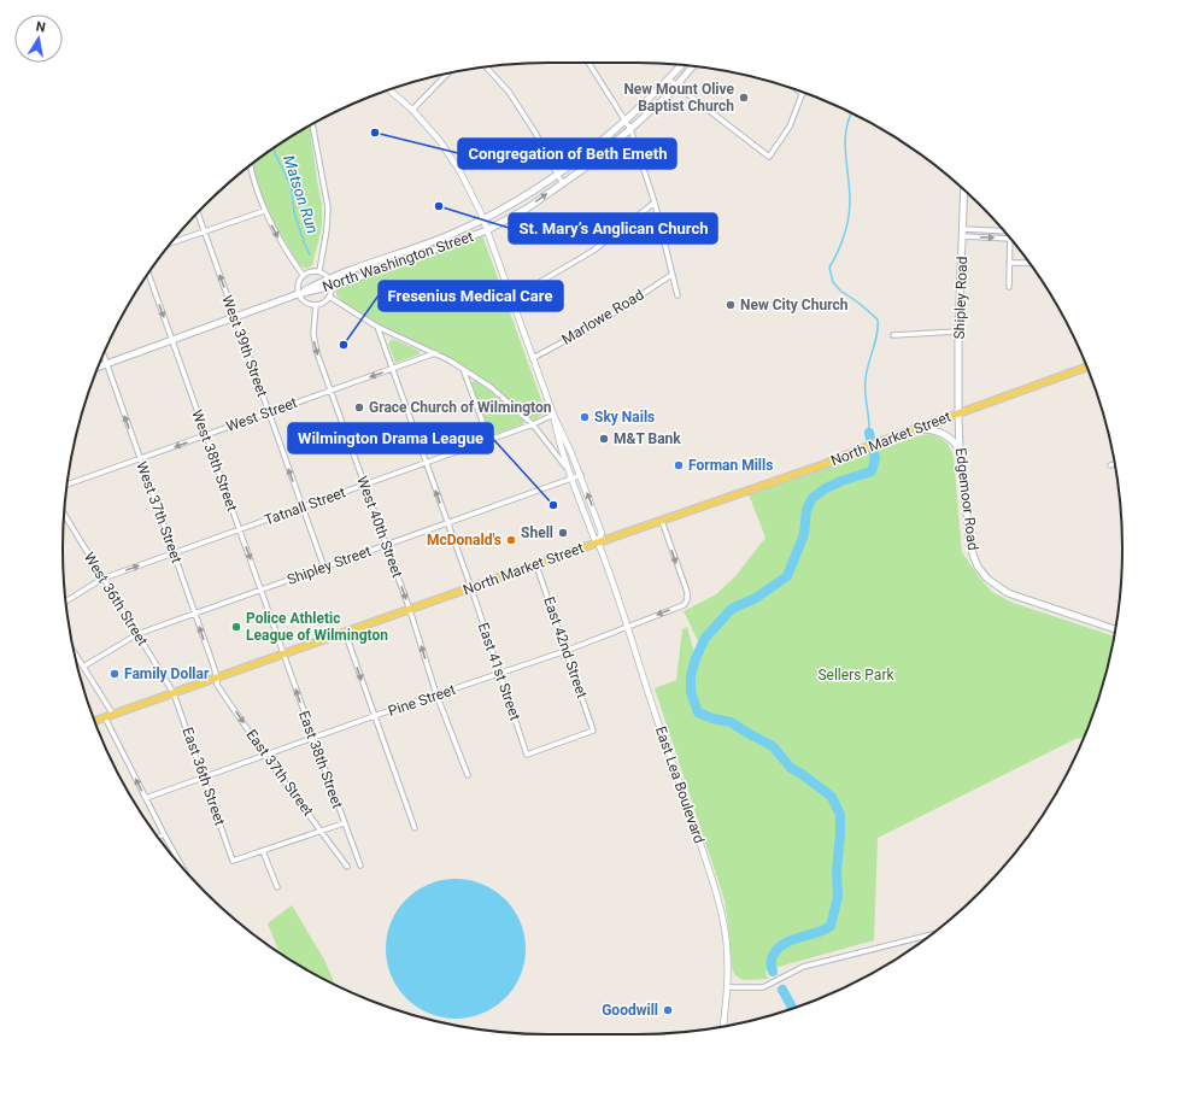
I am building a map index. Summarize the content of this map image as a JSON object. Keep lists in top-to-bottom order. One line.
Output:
{"streets":{"main road":["North Washington Street","Shipley Road","North Market Street","Edgemoor Road"],"street":["Marlowe Road","West 39th Street","West Street","West 38th Street","Tatnall Street","West 37th Street","West 40th Street","Shipley Street","West 36th Street","East 42nd Street","East 41st Street","Pine Street","East 38th Street","East 37th Street","East 36th Street","East Lea Boulevard"]},"crossings":[["North Washington Street","West 39th Street"],["North Washington Street","West 38th Street"],["North Washington Street","West 37th Street"],["Shipley Road","North Market Street"],["Shipley Road","Edgemoor Road"],["West 39th Street","West Street"],["West 39th Street","Tatnall Street"],["West 39th Street","Shipley Street"],["West Street","West 38th Street"],["West Street","West 37th Street"],["West Street","West 40th Street"],["West Street","East 41st Street"],["North Market Street","West 38th Street"],["North Market Street","Edgemoor Road"],["North Market Street","West 37th Street"],["North Market Street","West 40th Street"],["North Market Street","West 36th Street"],["North Market Street","East 42nd Street"],["North Market Street","East 41st Street"],["North Market Street","Pine Street"],["North Market Street","East 38th Street"],["North Market Street","East 37th Street"],["North Market Street","East 36th Street"],["North Market Street","East Lea Boulevard"],["West 38th Street","Tatnall Street"],["West 38th Street","Shipley Street"],["West 38th Street","East 38th Street"],["Tatnall Street","West 37th Street"],["Tatnall Street","West 40th Street"],["Tatnall Street","West 36th Street"],["Tatnall Street","East 41st Street"],["Tatnall Street","East Lea Boulevard"],["West 37th Street","Shipley Street"],["West 37th Street","East 37th Street"],["West 40th Street","Shipley Street"],["West 40th Street","Pine Street"],["Shipley Street","West 36th Street"],["Shipley Street","East 41st Street"],["Shipley Street","East Lea Boulevard"],["West 36th Street","East 36th Street"],["East 42nd Street","East 41st Street"],["East 42nd Street","Pine Street"],["East 41st Street","Pine Street"],["Pine Street","East 38th Street"],["Pine Street","East 37th Street"],["Pine Street","East 36th Street"],["Pine Street","East Lea Boulevard"]],"one_way":["West 39th Street","West 37th Street","East 38th Street","East 37th Street"],"water":["Matson Run"],"parks":["Sellers Park"],"places":["New Mount Olive Baptist Church","Congregation of Beth Emeth","St. Mary’s Anglican Church","New City Church","Fresenius Medical Care","Grace Church of Wilmington","Sky Nails","M&T Bank","Forman Mills","Wilmington Drama League","Shell","McDonald's","Police Athletic League of Wilmington","Family Dollar","Goodwill"],"north":"top"}
